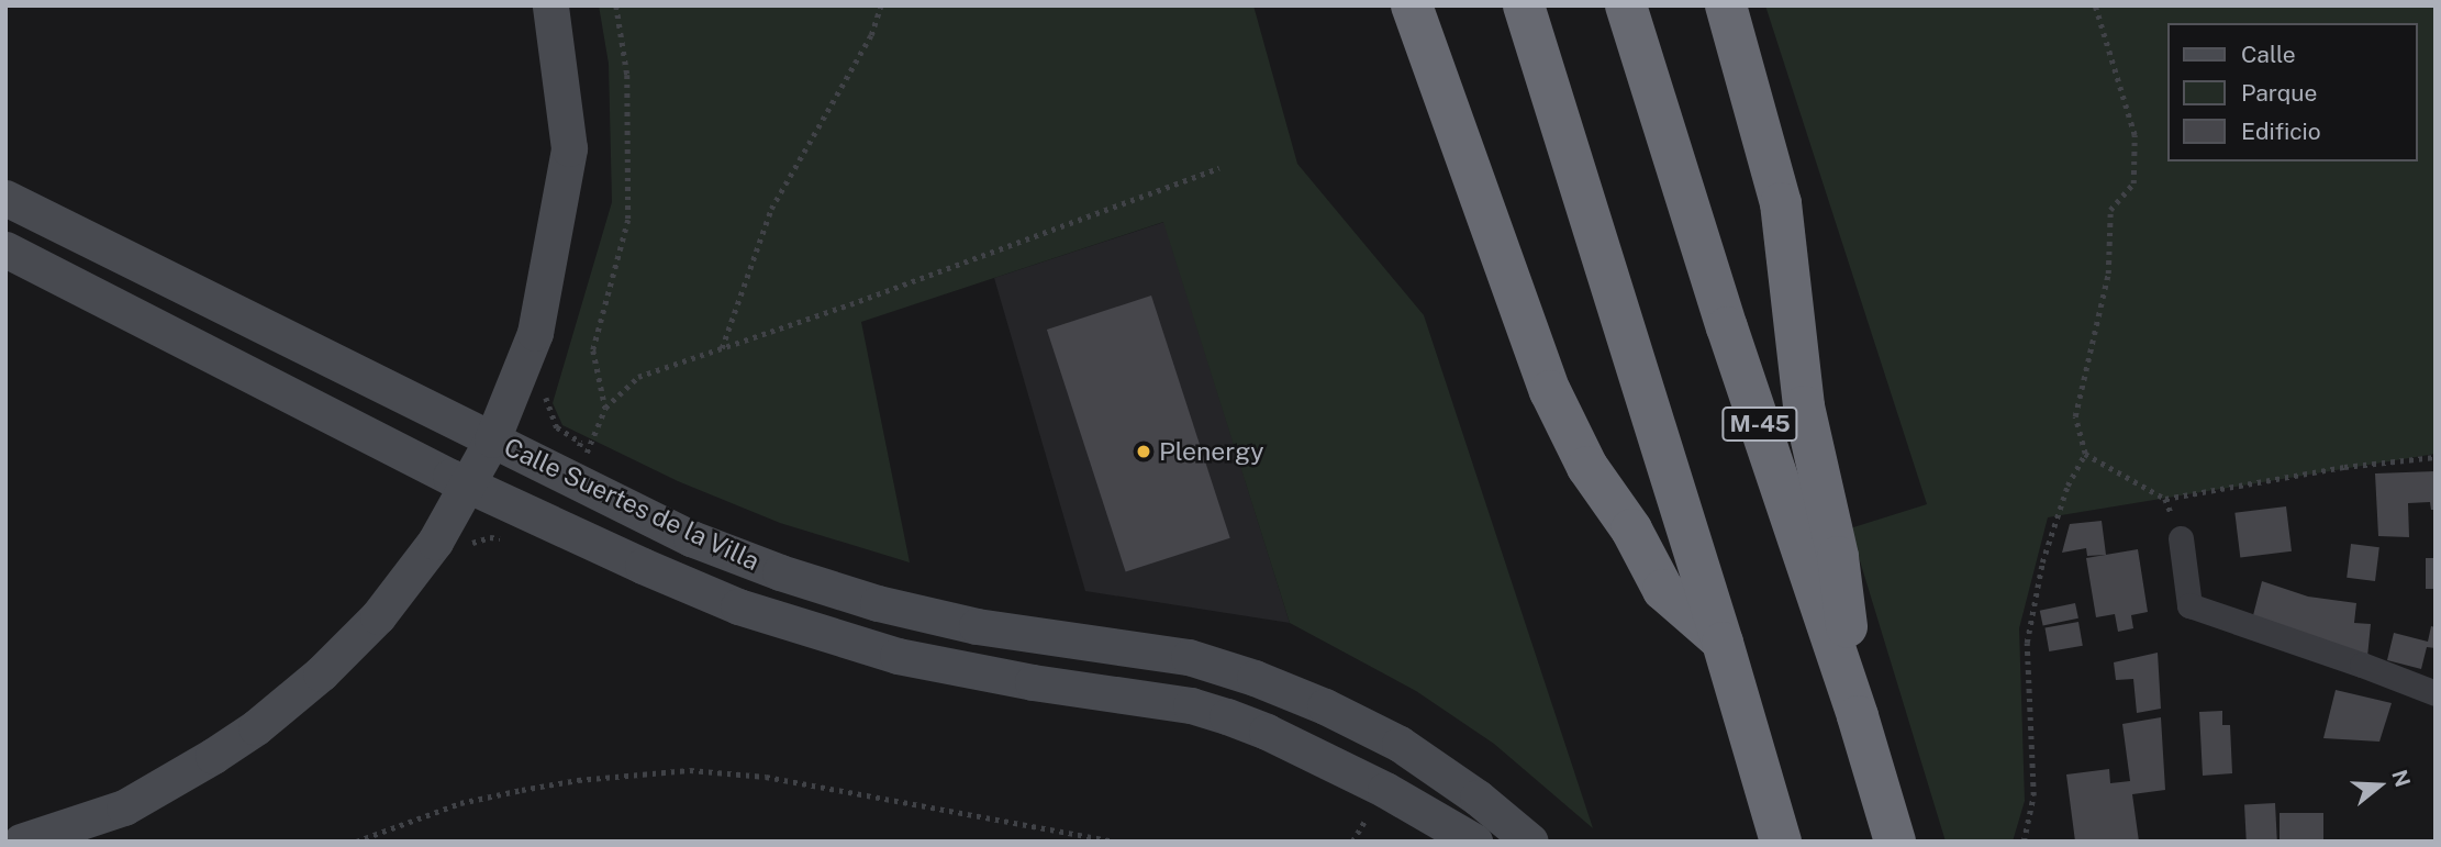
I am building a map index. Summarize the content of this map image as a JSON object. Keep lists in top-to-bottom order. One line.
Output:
{"streets":{"highway":["M-45"],"main road":["Calle Suertes de la Villa"]},"places":["Plenergy"],"legend":["Calle","Parque","Edificio"],"north":"right"}
